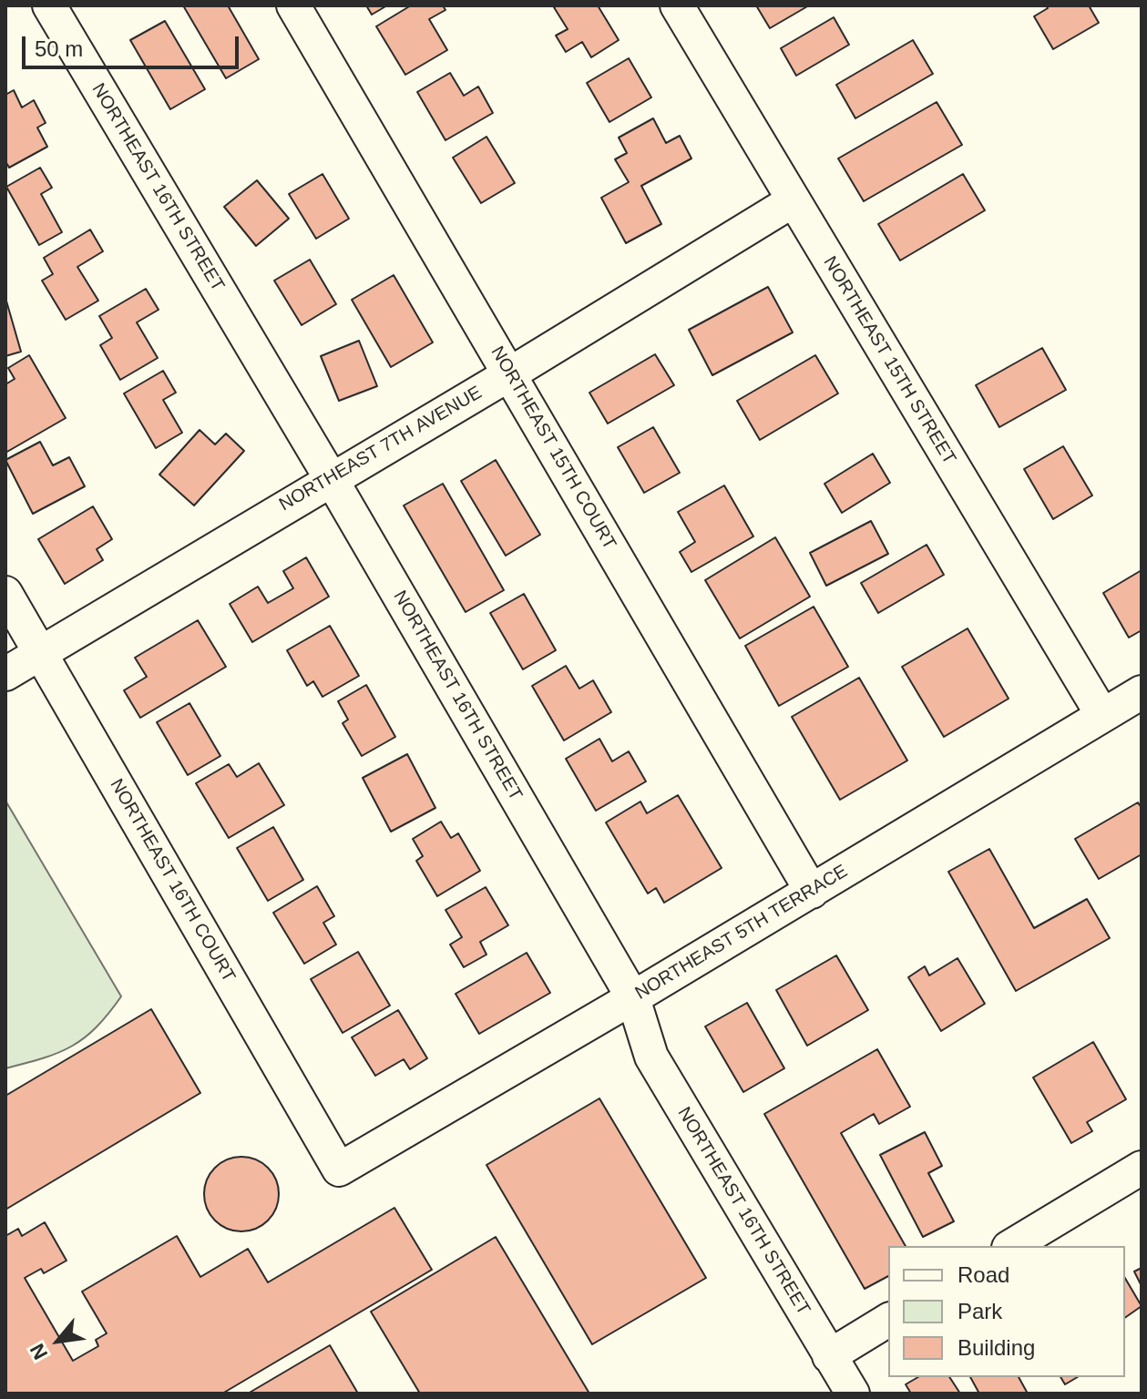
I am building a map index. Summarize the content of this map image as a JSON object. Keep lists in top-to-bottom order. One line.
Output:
{"streets":{"street":["NORTHEAST 16TH STREET","NORTHEAST 15TH STREET","NORTHEAST 15TH COURT","NORTHEAST 7TH AVENUE","NORTHEAST 16TH COURT","NORTHEAST 5TH TERRACE"]},"crossings":[["NORTHEAST 16TH STREET","NORTHEAST 7TH AVENUE"],["NORTHEAST 16TH STREET","NORTHEAST 5TH TERRACE"],["NORTHEAST 15TH STREET","NORTHEAST 7TH AVENUE"],["NORTHEAST 15TH STREET","NORTHEAST 5TH TERRACE"],["NORTHEAST 15TH COURT","NORTHEAST 7TH AVENUE"],["NORTHEAST 15TH COURT","NORTHEAST 5TH TERRACE"],["NORTHEAST 7TH AVENUE","NORTHEAST 16TH COURT"],["NORTHEAST 16TH COURT","NORTHEAST 5TH TERRACE"]],"legend":["Road","Park","Building"],"scale_bar":"50 m","north":"bottom left"}
